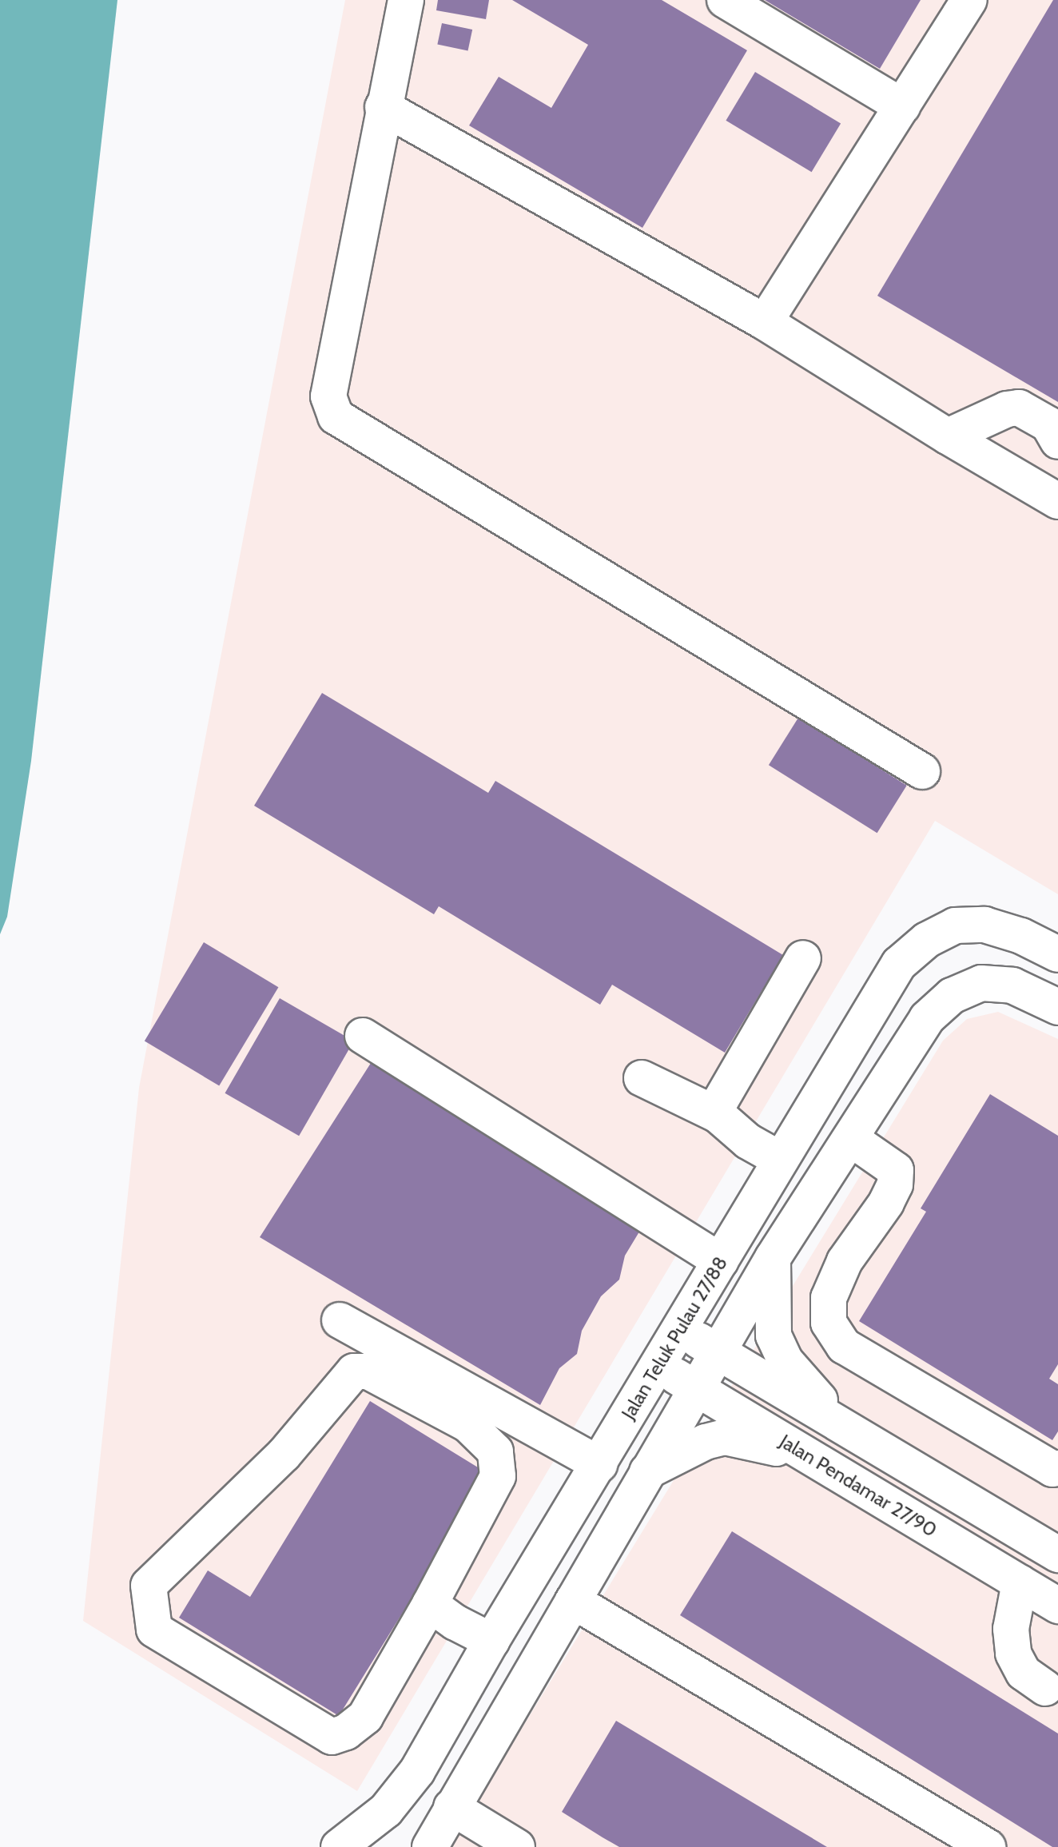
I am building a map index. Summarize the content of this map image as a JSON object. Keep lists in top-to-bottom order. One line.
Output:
{"streets":{"street":["Jalan Teluk Pulau 27/88","Jalan Pendamar 27/90"]},"crossings":[["Jalan Teluk Pulau 27/88","Jalan Pendamar 27/90"]]}
